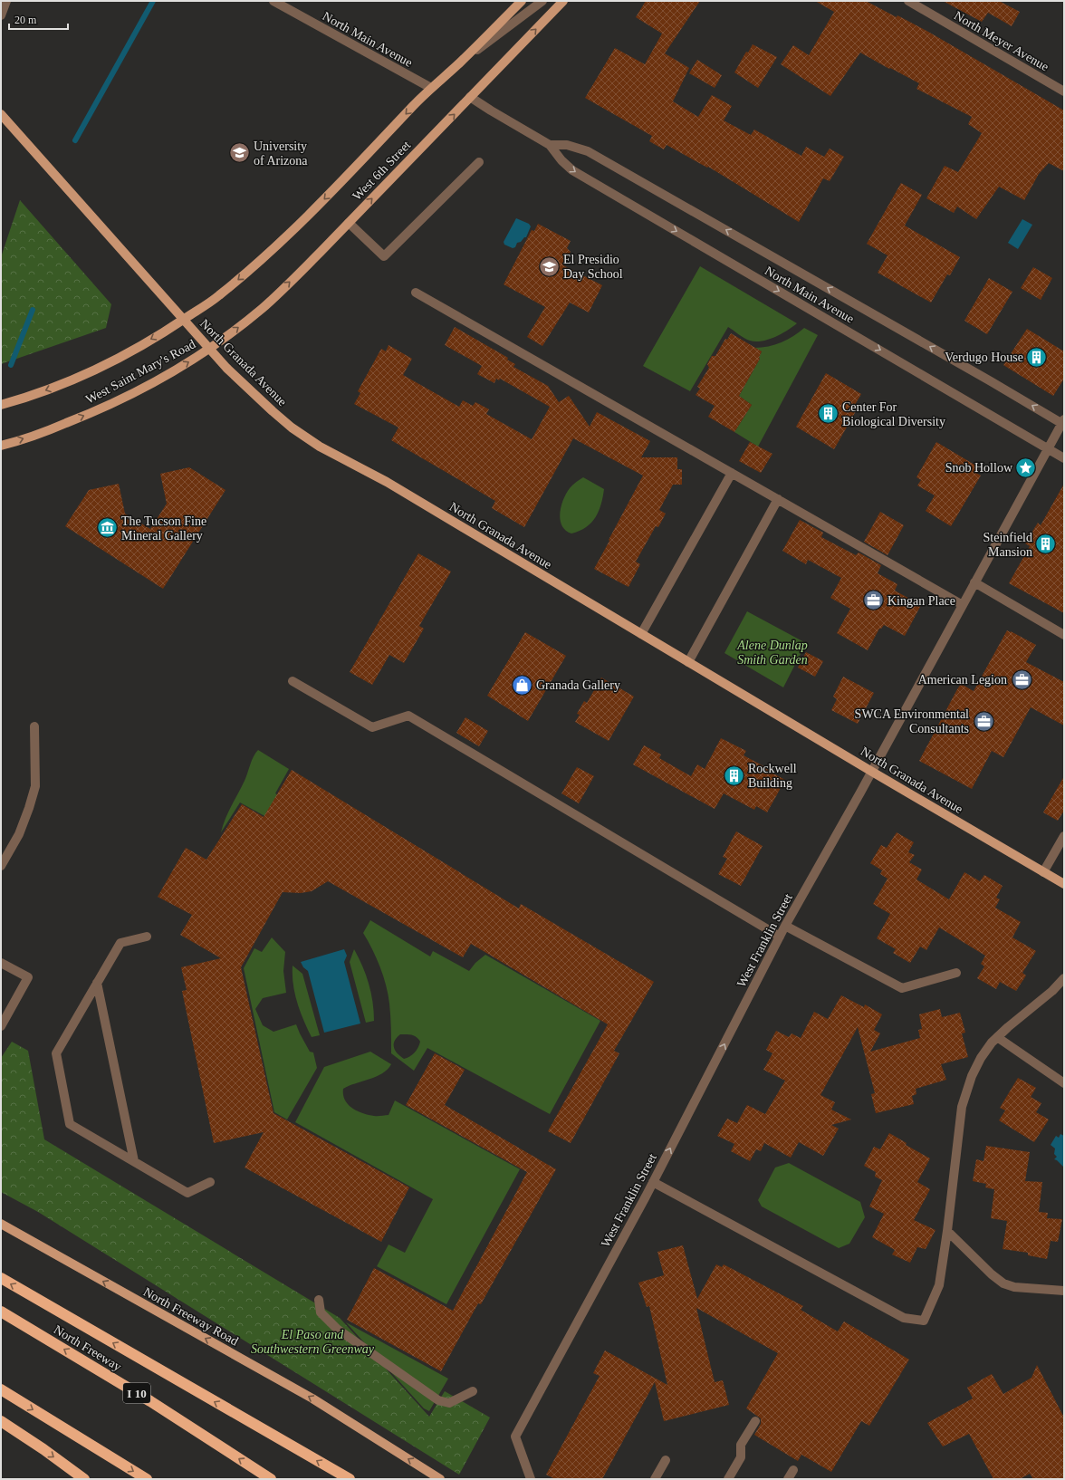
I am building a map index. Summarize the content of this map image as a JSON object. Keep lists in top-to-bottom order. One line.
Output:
{"streets":{"highway":["North Freeway","I 10"],"main road":["West 6th Street","North Granada Avenue","West Saint Mary's Road","North Freeway Road"],"street":["North Main Avenue","North Meyer Avenue","West Franklin Street"]},"crossings":[["North Main Avenue","West 6th Street"],["North Main Avenue","West Franklin Street"],["West 6th Street","North Granada Avenue"],["West 6th Street","West Saint Mary's Road"],["North Granada Avenue","West Saint Mary's Road"],["North Granada Avenue","West Franklin Street"]],"one_way":["North Freeway Road"],"parks":["Alene Dunlap Smith Garden","El Paso and Southwestern Greenway"],"places":{"school or university":["University of Arizona","El Presidio Day School"],"building":["Verdugo House","Center For Biological Diversity","Steinfield Mansion","Rockwell Building"],"place":["Snob Hollow"],"museum":["The Tucson Fine Mineral Gallery"],"office":["Kingan Place","American Legion","SWCA Environmental Consultants"],"shop":["Granada Gallery"]},"scale_bar":"20 m"}
